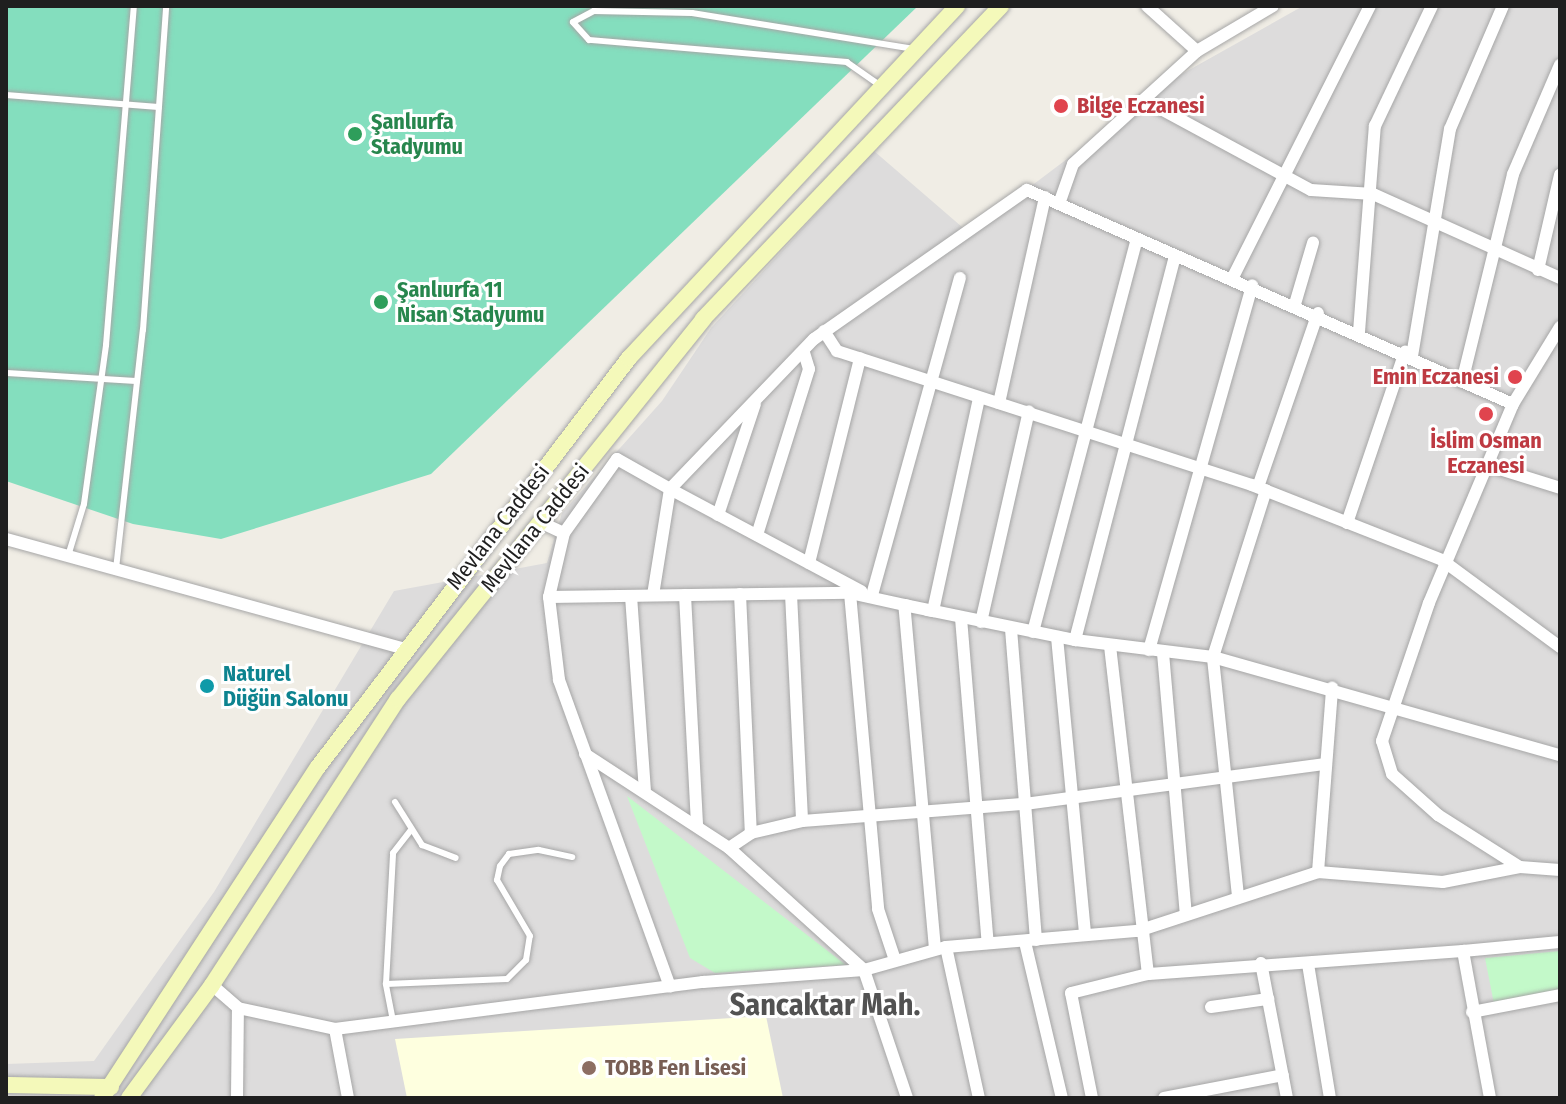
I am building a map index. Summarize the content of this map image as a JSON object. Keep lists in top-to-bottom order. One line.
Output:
{"streets":{"main road":["Mevlana Caddesi","Mevllana Caddesi"]},"districts":["Sancaktar Mah."],"places":["Bilge Eczanesi","Şanlıurfa Stadyumu","Şanlıurfa 11 Nisan Stadyumu","Emin Eczanesi","İslim Osman Eczanesi","Naturel Düğün Salonu","TOBB Fen Lisesi"]}
